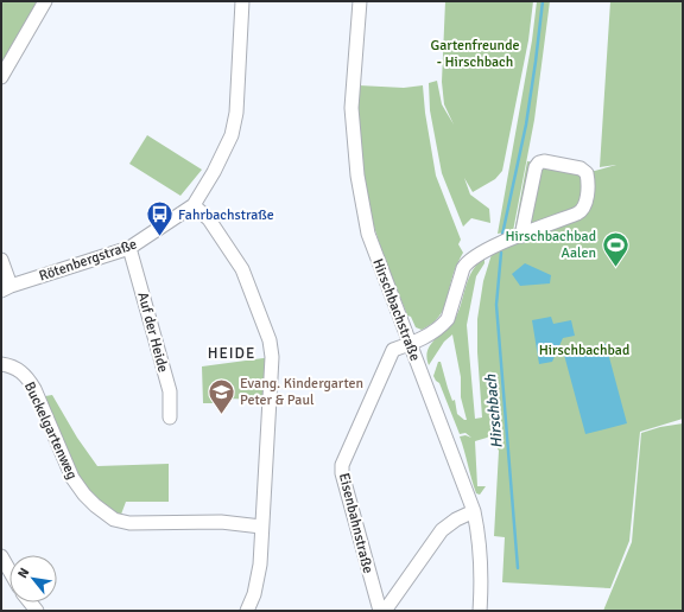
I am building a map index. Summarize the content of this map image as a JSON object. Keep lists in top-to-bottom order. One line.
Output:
{"streets":{"street":["Rötenbergstraße","Hirschbachstraße","Auf der Heide","Buckelgartenweg","Eisenbahnstraße"]},"crossings":[["Rötenbergstraße","Auf der Heide"],["Hirschbachstraße","Eisenbahnstraße"]],"districts":["HEIDE"],"water":["Hirschbach"],"parks":["Gartenfreunde - Hirschbach","Hirschbachbad"],"places":{"bus stop":["Fahrbachstraße"],"sports":["Hirschbachbad Aalen"],"school or university":["Evang. Kindergarten Peter & Paul"]},"north":"top left"}
